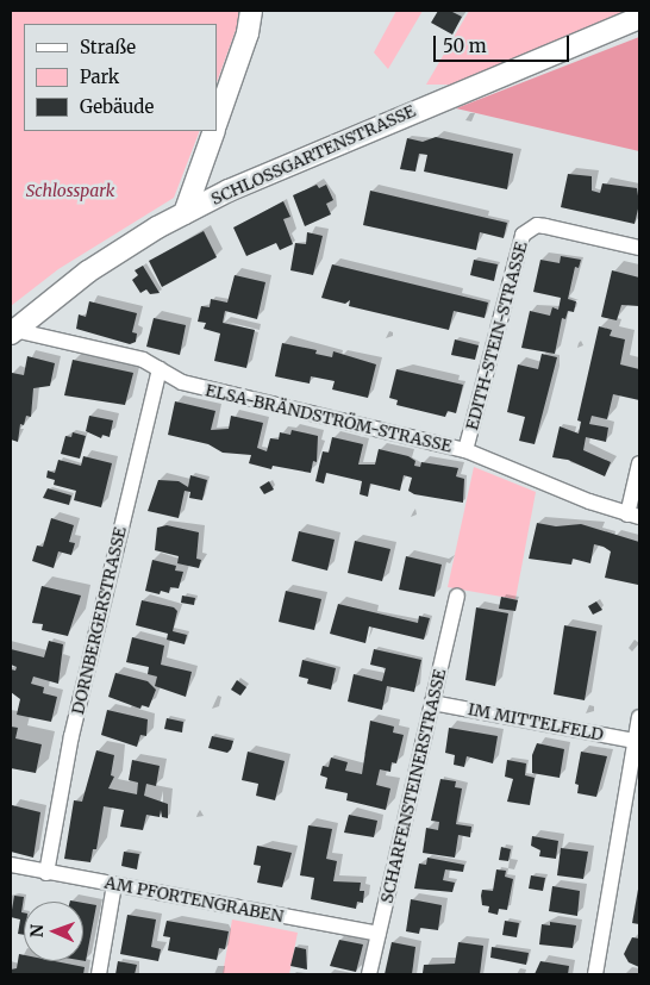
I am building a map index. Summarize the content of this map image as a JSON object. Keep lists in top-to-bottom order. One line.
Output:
{"streets":{"street":["SCHLOSSGARTENSTRASSE","EDITH-STEIN-STRASSE","ELSA-BRÄNDSTRÖM-STRASSE","DORNBERGERSTRASSE","IM MITTELFELD","SCHARFENSTEINERSTRASSE","AM PFORTENGRABEN"]},"crossings":[["SCHLOSSGARTENSTRASSE","ELSA-BRÄNDSTRÖM-STRASSE"],["EDITH-STEIN-STRASSE","ELSA-BRÄNDSTRÖM-STRASSE"],["ELSA-BRÄNDSTRÖM-STRASSE","DORNBERGERSTRASSE"],["DORNBERGERSTRASSE","AM PFORTENGRABEN"],["IM MITTELFELD","SCHARFENSTEINERSTRASSE"],["SCHARFENSTEINERSTRASSE","AM PFORTENGRABEN"]],"parks":["Schlosspark"],"legend":["Straße","Park","Gebäude"],"scale_bar":"50 m","north":"left"}
